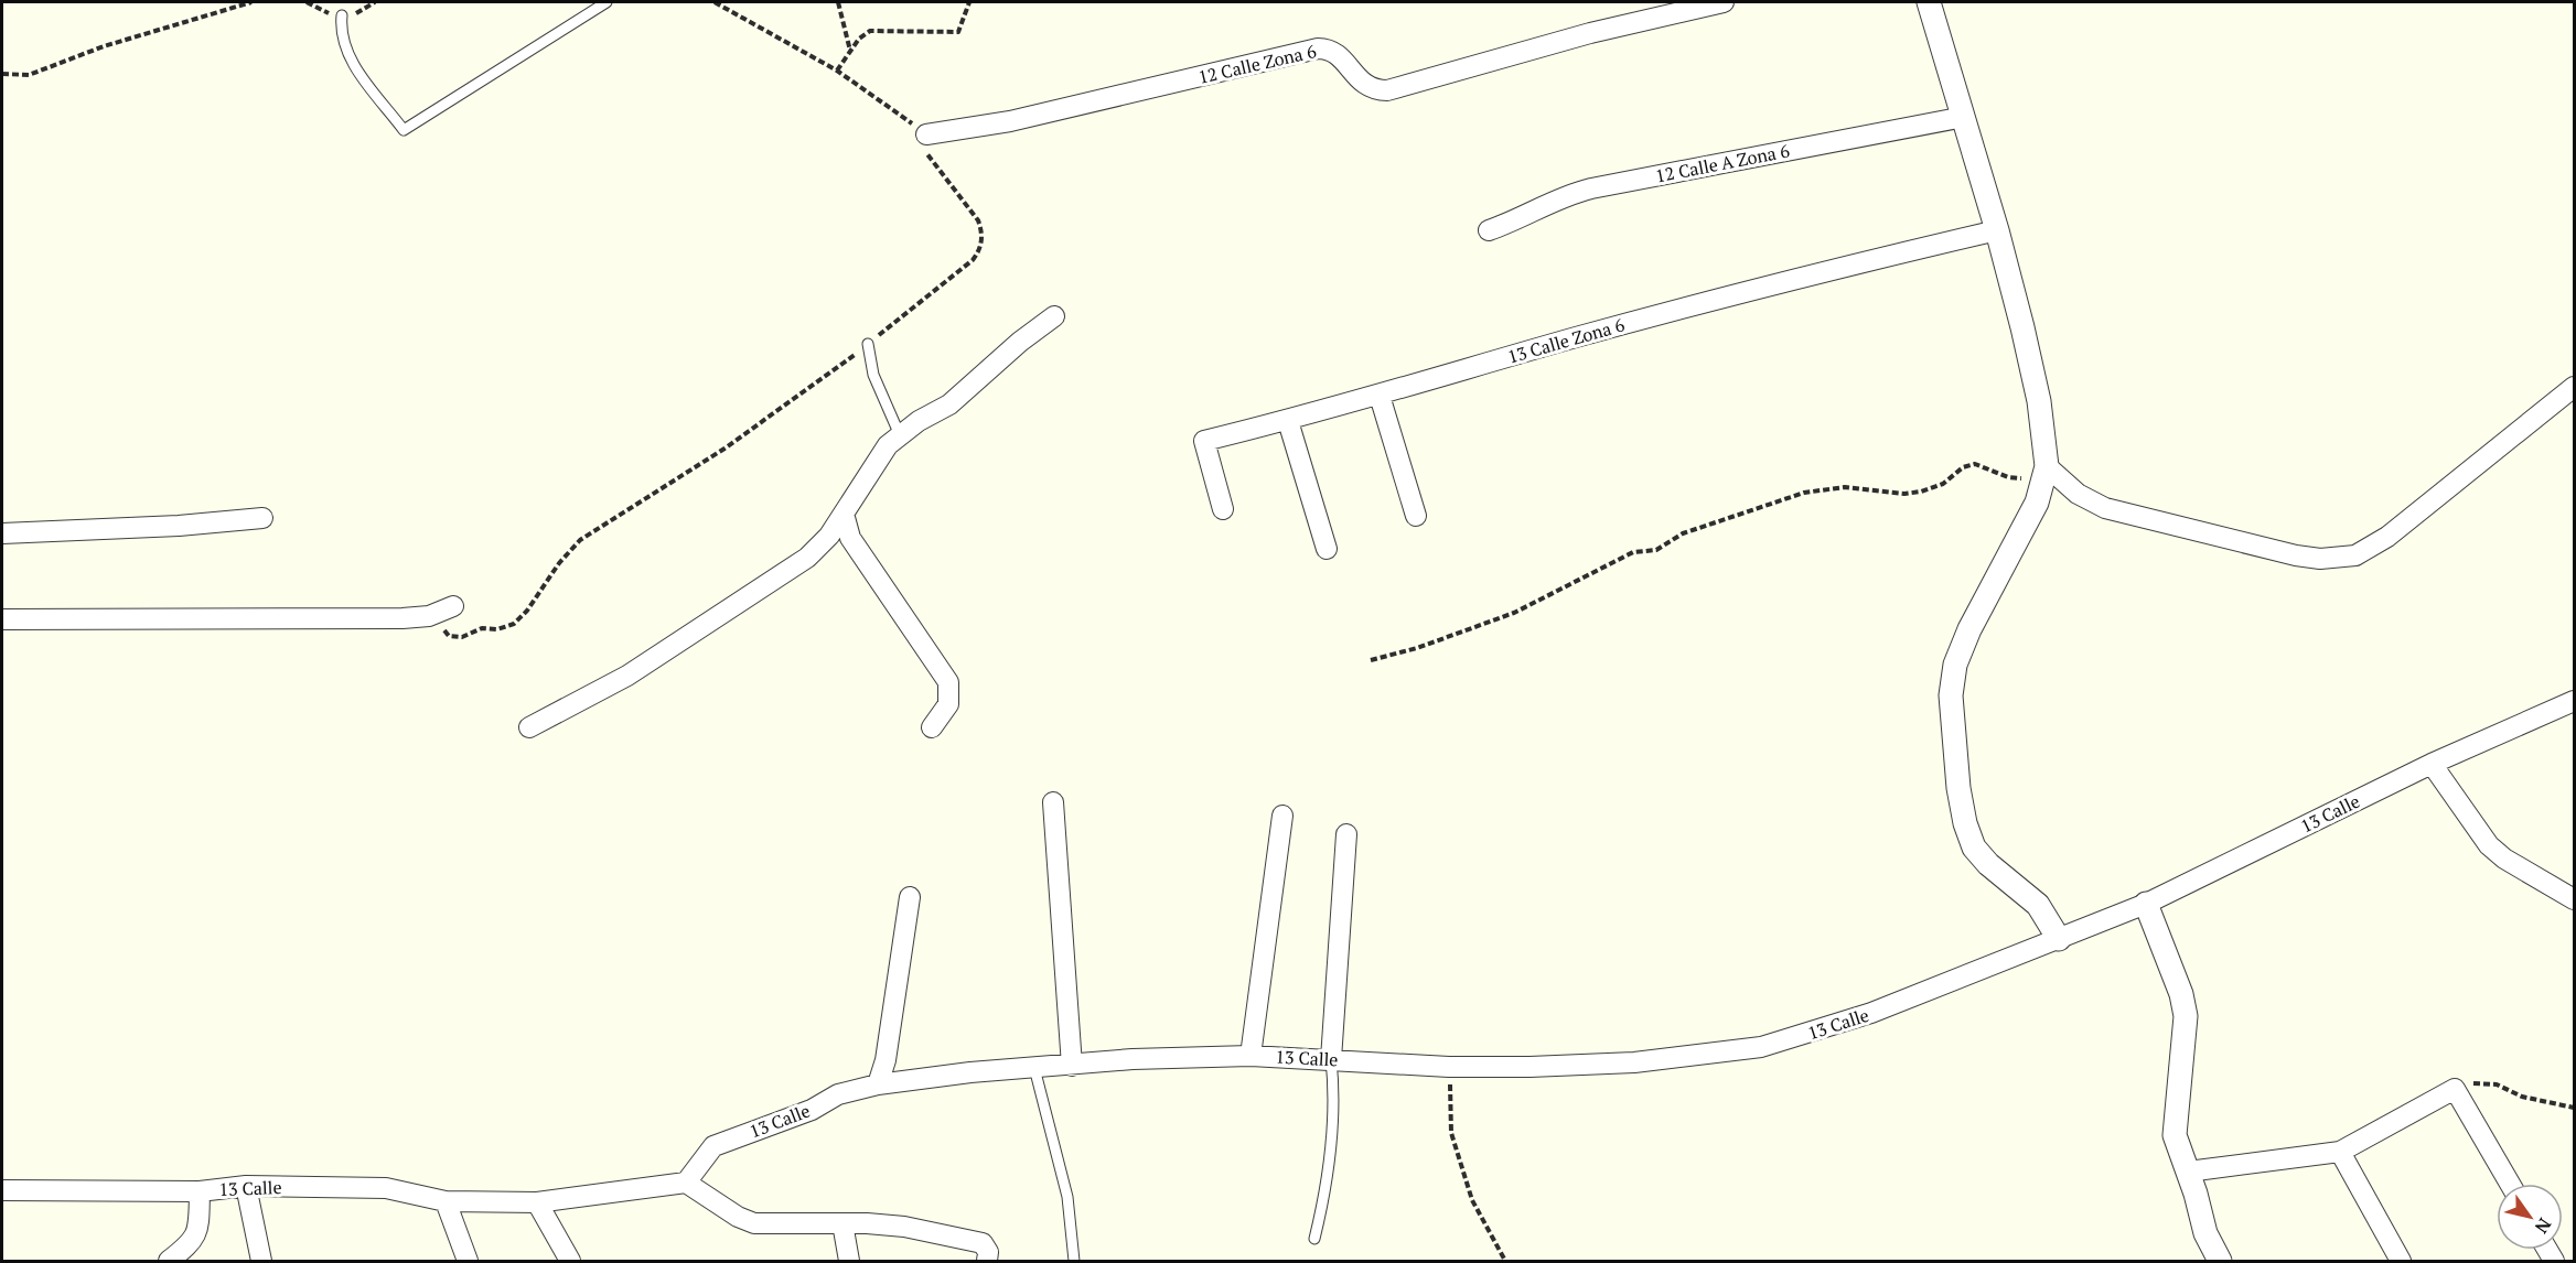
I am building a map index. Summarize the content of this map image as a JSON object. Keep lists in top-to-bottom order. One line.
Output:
{"streets":{"street":["12 Calle Zona 6","12 Calle A Zona 6","13 Calle Zona 6","13 Calle"]},"north":"bottom right"}
